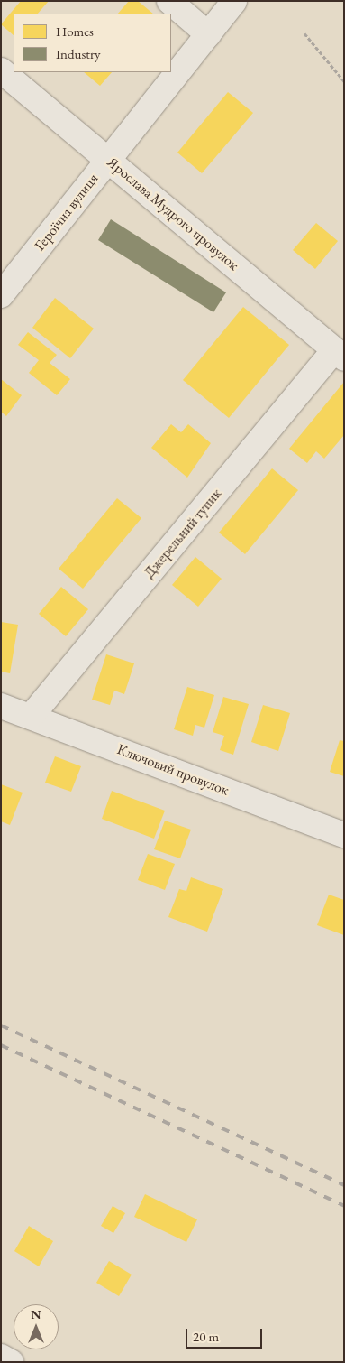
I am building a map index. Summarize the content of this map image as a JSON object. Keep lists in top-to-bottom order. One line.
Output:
{"streets":{"street":["Героїчна вулиця","Ярослава Мудрого провулок","Джерельний тупик","Ключовий провулок"]},"crossings":[["Героїчна вулиця","Ярослава Мудрого провулок"],["Ярослава Мудрого провулок","Джерельний тупик"],["Джерельний тупик","Ключовий провулок"]],"legend":["Homes","Industry"],"scale_bar":"20 m","north":"top"}
